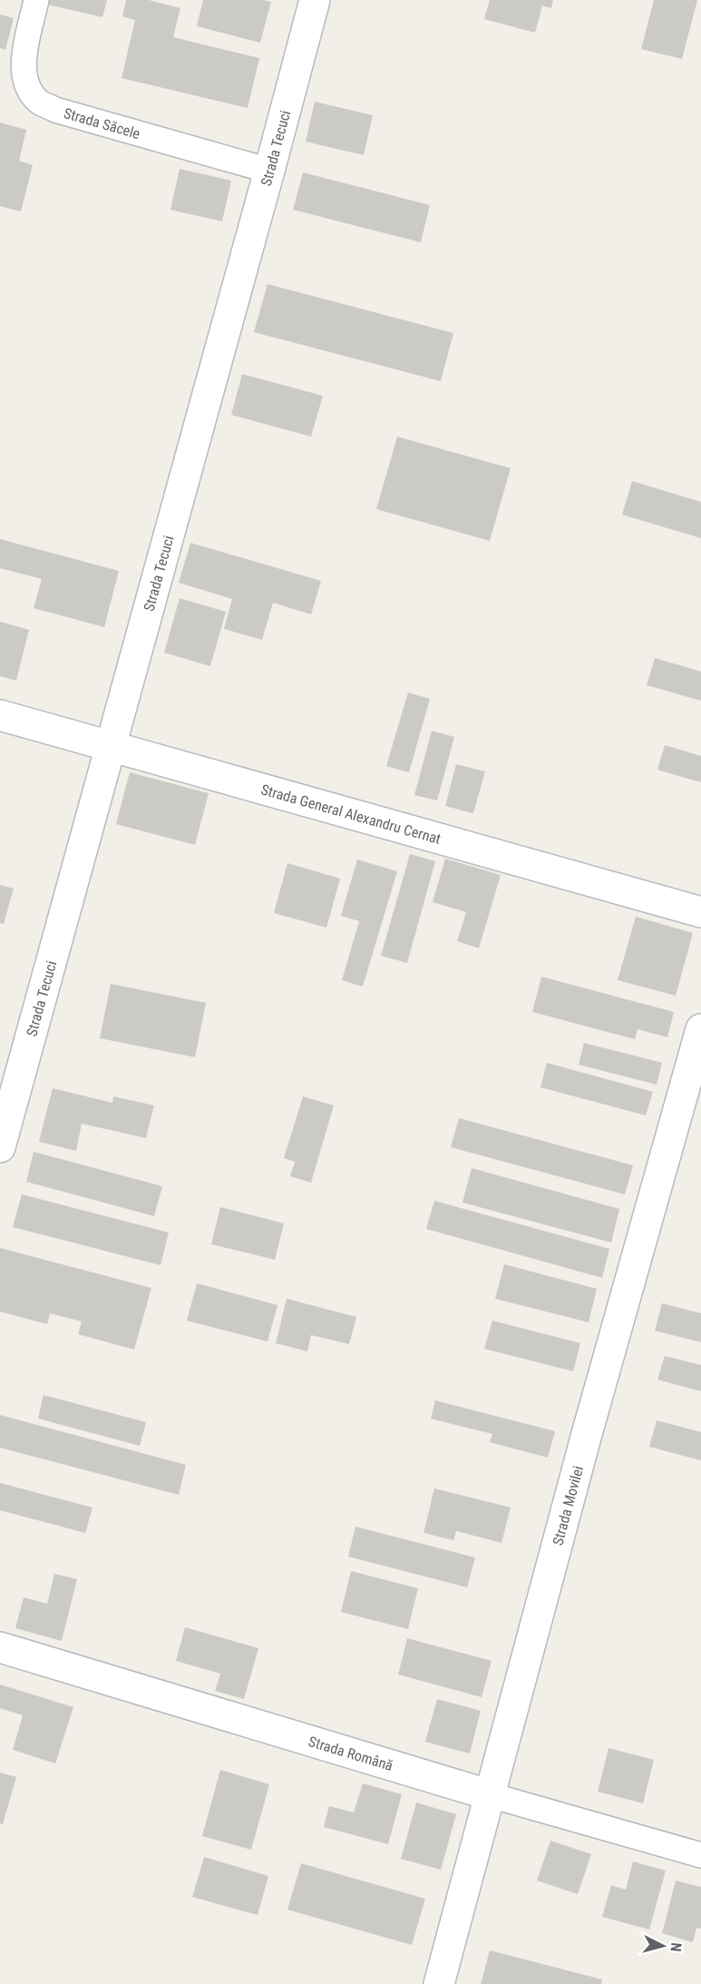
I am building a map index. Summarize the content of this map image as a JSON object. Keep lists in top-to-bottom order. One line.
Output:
{"streets":{"street":["Strada Săcele","Strada Tecuci","Strada General Alexandru Cernat","Strada Movilei","Strada Română"]},"crossings":[["Strada Săcele","Strada Tecuci"],["Strada Tecuci","Strada General Alexandru Cernat"],["Strada Movilei","Strada Română"]],"north":"right"}
